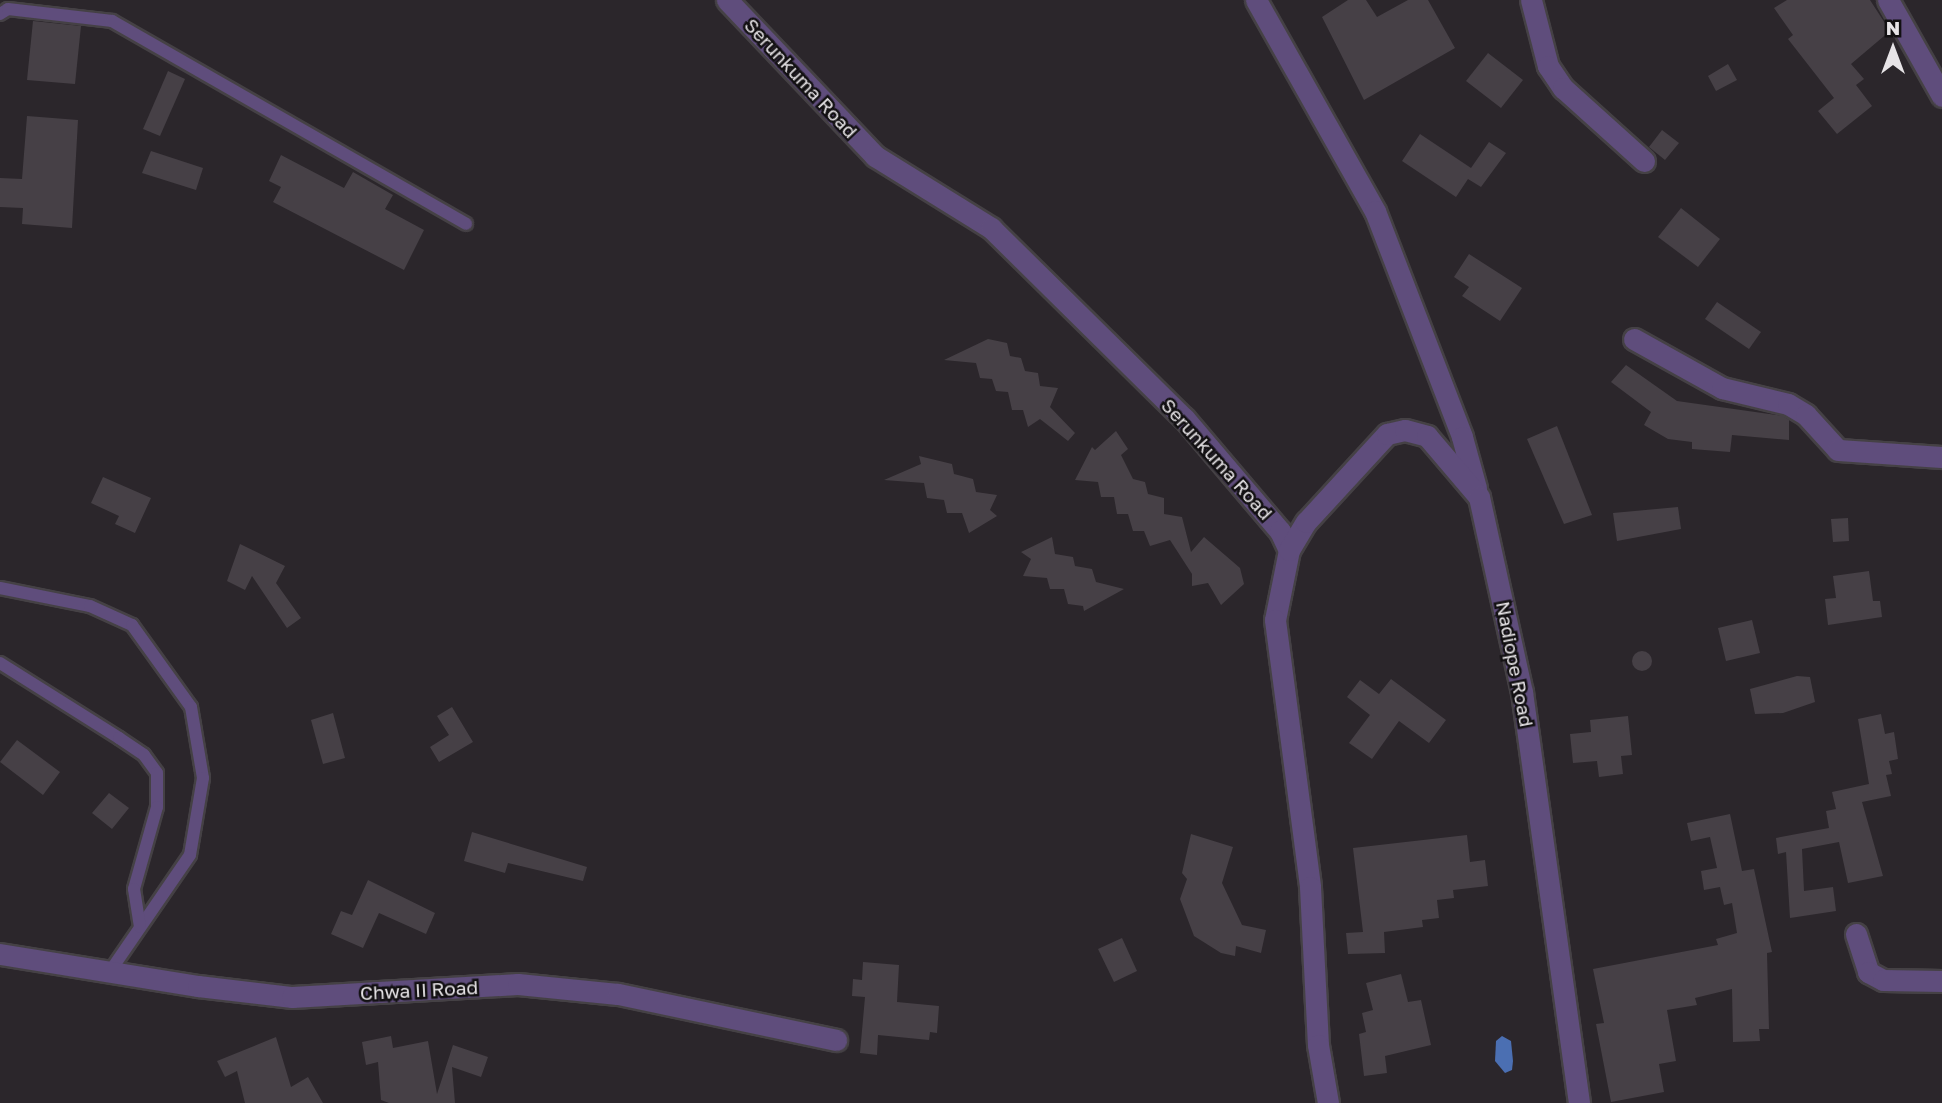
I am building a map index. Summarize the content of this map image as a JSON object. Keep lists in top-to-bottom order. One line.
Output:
{"streets":{"street":["Serunkuma Road","Nadiope Road","Chwa II Road"]},"crossings":[["Serunkuma Road","Nadiope Road"]],"north":"top"}
